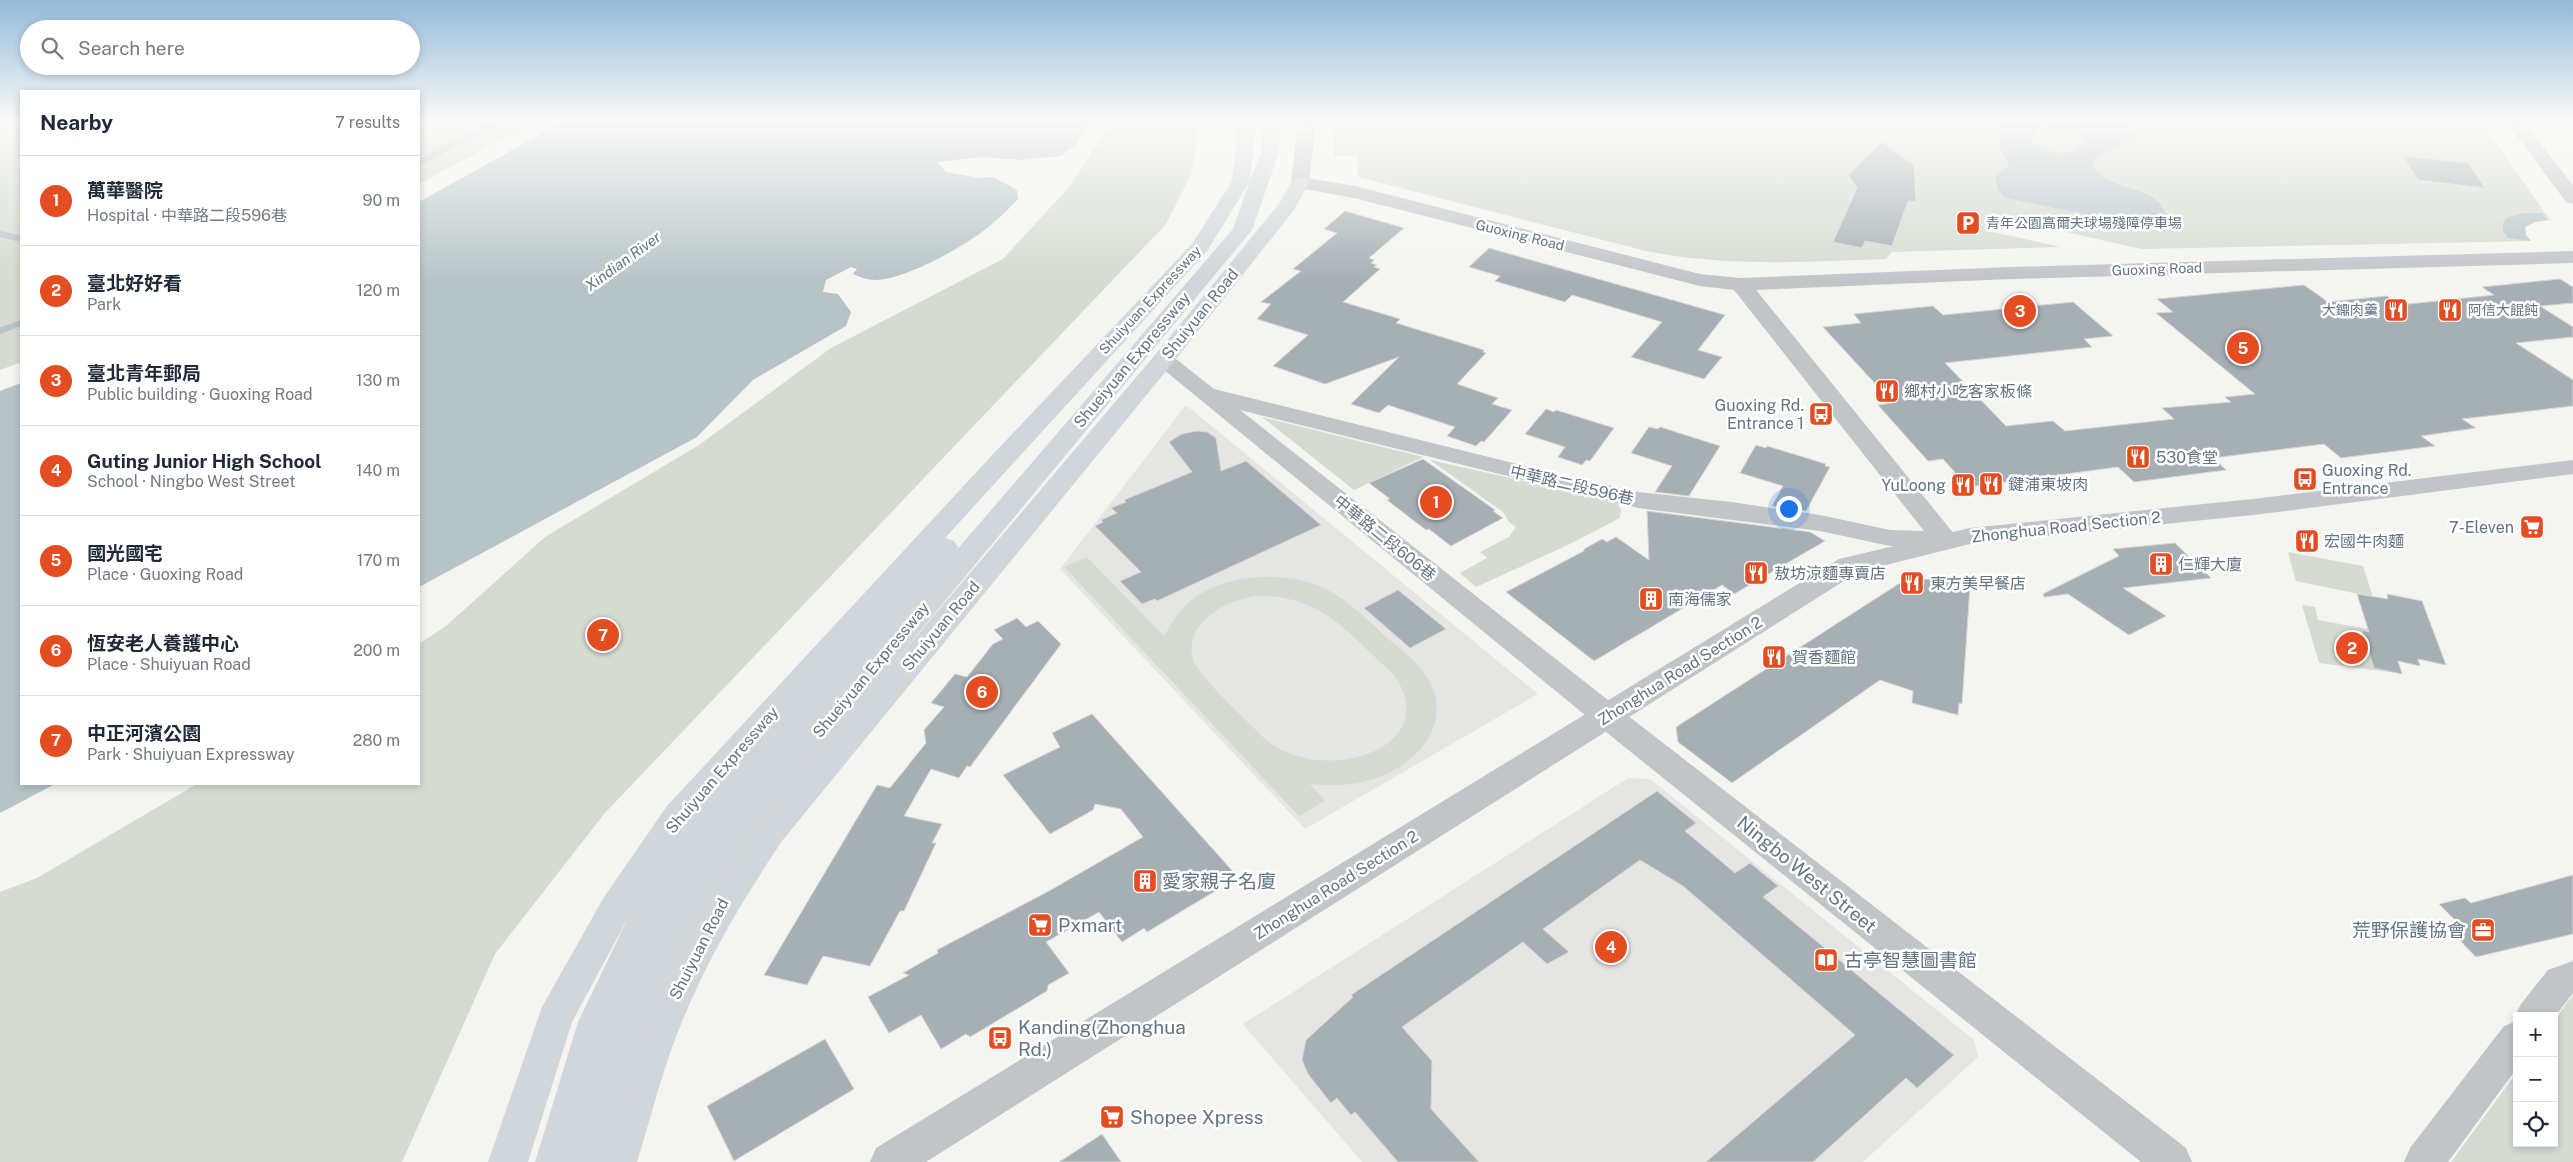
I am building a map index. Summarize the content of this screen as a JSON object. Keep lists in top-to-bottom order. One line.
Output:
{"streets":{"main road":["Shuiyuan Expressway","Shuiyuan Road"],"street":["Guoxing Road","中華路二段596巷","Zhonghua Road Section 2","中華路二段606巷","Ningbo West Street"]},"crossings":[["Guoxing Road","Shuiyuan Road"],["Shuiyuan Road","中華路二段606巷"],["中華路二段596巷","Zhonghua Road Section 2"],["中華路二段596巷","中華路二段606巷"],["Zhonghua Road Section 2","中華路二段606巷"],["Zhonghua Road Section 2","Ningbo West Street"],["中華路二段606巷","Ningbo West Street"]],"water":["Xindian River"],"places":{"parking":["青年公園高爾夫球場殘障停車場"],"restaurant":["大鐤肉羹","阿信大餛飩","鄉村小吃客家板條","530食堂","鍵浦東坡肉","YuLoong","宏國牛肉麵","敖坊涼麵專賣店","東方美早餐店","賀香麵館"],"bus stop":["Guoxing Rd. Entrance 1","Guoxing Rd. Entrance","Kanding(Zhonghua Rd.)"],"supermarket":["7-Eleven","Pxmart","Shopee Xpress"],"building":["仁輝大廈","南海儒家","愛家親子名廈"],"office":["荒野保護協會"],"library":["古亭智慧圖書館"]},"page":{"search":"Search here","heading":["Nearby","7 results"],"list":[{"mark":"1","name":"萬華醫院","note":"Hospital · 中華路二段596巷","value":"90 m"},{"mark":"2","name":"臺北好好看","note":"Park","value":"120 m"},{"mark":"3","name":"臺北青年郵局","note":"Public building · Guoxing Road","value":"130 m"},{"mark":"4","name":"Guting Junior High School","note":"School · Ningbo West Street","value":"140 m"},{"mark":"5","name":"國光國宅","note":"Place · Guoxing Road","value":"170 m"},{"mark":"6","name":"恆安老人養護中心","note":"Place · Shuiyuan Road","value":"200 m"},{"mark":"7","name":"中正河濱公園","note":"Park · Shuiyuan Expressway","value":"280 m"}],"pins":["3","5","1","7","2","6","4"],"map_buttons":["+","−"]}}
